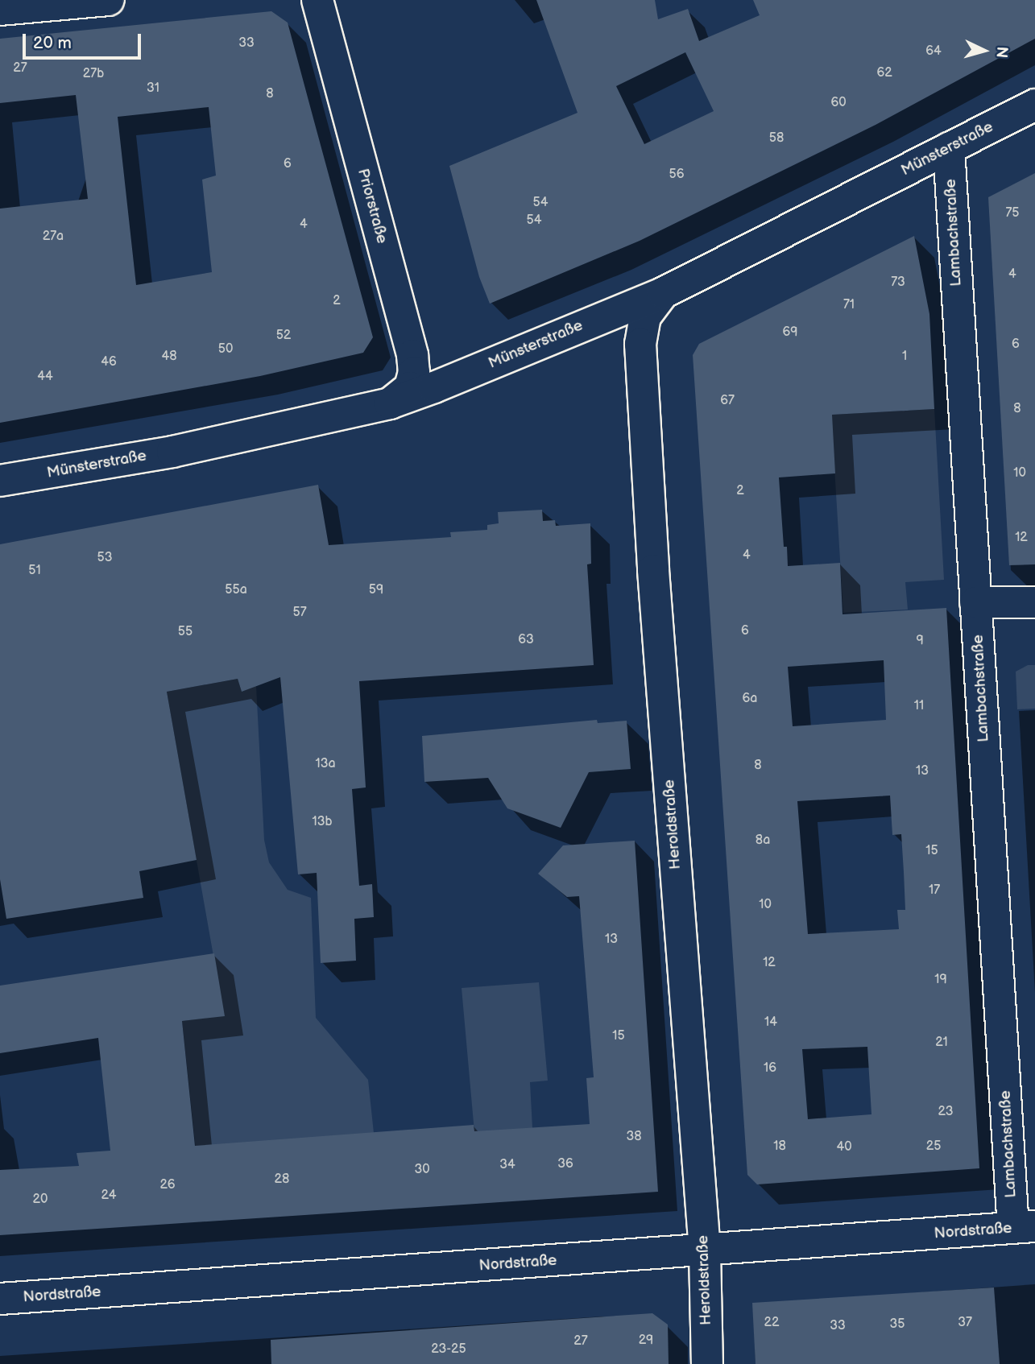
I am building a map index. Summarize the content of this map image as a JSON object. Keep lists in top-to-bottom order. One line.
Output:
{"streets":{"street":["Münsterstraße","Priorstraße","Lambachstraße","Heroldstraße","Nordstraße"]},"crossings":[["Münsterstraße","Priorstraße"],["Münsterstraße","Lambachstraße"],["Münsterstraße","Heroldstraße"],["Lambachstraße","Nordstraße"],["Heroldstraße","Nordstraße"]],"house_numbers":["33","64","27","62","27b","31","8","60","58","6","56","54","75","54","4","27a","4","73","2","71","69","52","6","50","48","1","46","44","67","8","10","2","12","4","53","51","55a","59","57","6","55","63","9","6a","11","13a","8","13","13b","8a","15","17","10","13","12","19","14","15","21","16","23","38","18","25","40","36","34","30","28","26","24","20","22","37","35","33","29","27","23-25"],"scale_bar":"20 m","north":"right"}
